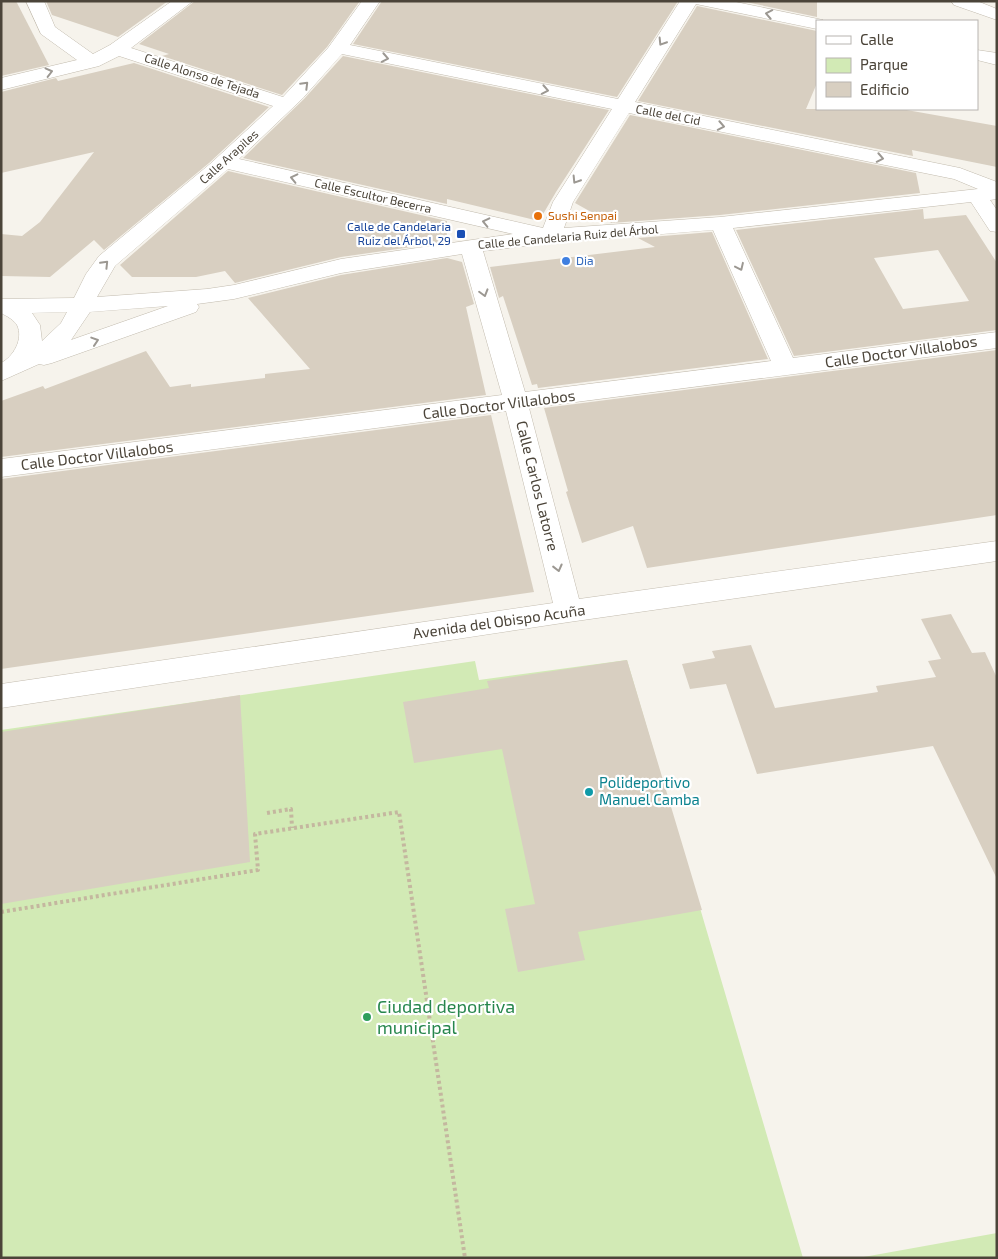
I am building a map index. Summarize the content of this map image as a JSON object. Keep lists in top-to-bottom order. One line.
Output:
{"streets":{"street":["Calle Alonso de Tejada","Calle del Cid","Calle Arapiles","Calle Escultor Becerra","Calle de Candelaria Ruiz del Árbol","Calle Doctor Villalobos","Calle Carlos Latorre","Avenida del Obispo Acuña"]},"crossings":[["Calle Alonso de Tejada","Calle Arapiles"],["Calle del Cid","Calle Arapiles"],["Calle del Cid","Calle de Candelaria Ruiz del Árbol"],["Calle Arapiles","Calle Escultor Becerra"],["Calle Arapiles","Calle de Candelaria Ruiz del Árbol"],["Calle Escultor Becerra","Calle de Candelaria Ruiz del Árbol"],["Calle de Candelaria Ruiz del Árbol","Calle Carlos Latorre"],["Calle Doctor Villalobos","Calle Carlos Latorre"],["Calle Carlos Latorre","Avenida del Obispo Acuña"]],"one_way":["Calle del Cid","Calle Arapiles","Calle Escultor Becerra","Calle Carlos Latorre"],"places":{"other":["Sushi Senpai","Dia","Polideportivo Manuel Camba","Ciudad deportiva municipal"],"transit":["Calle de Candelaria Ruiz del Árbol, 29"]},"legend":["Calle","Parque","Edificio"]}
